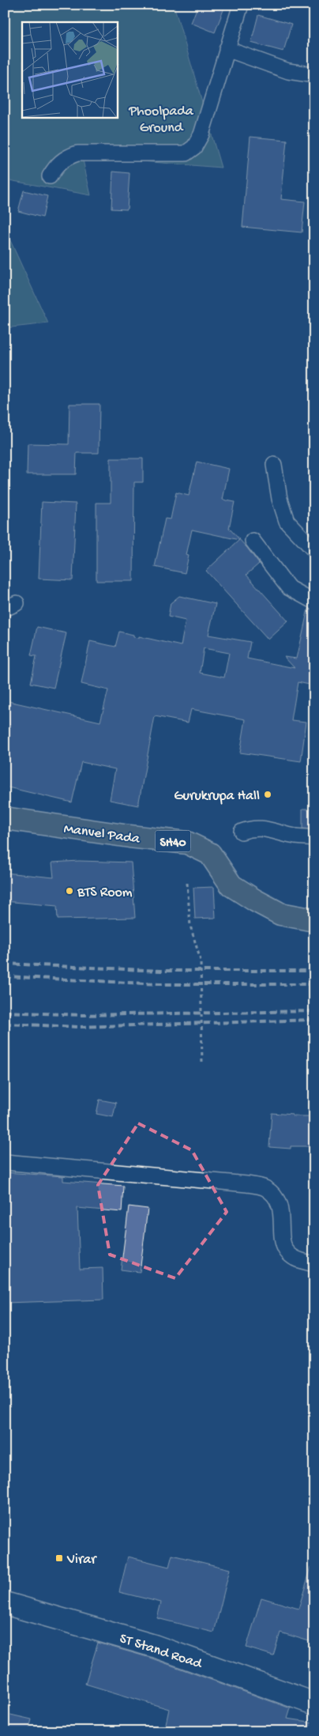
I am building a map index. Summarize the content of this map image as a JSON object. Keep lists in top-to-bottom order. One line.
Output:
{"streets":{"main road":["Manvel Pada","SH40"],"street":["ST Stand Road"]},"parks":["Phoolpada Ground"],"places":{"other":["Gurukrupa Hall","BTS Room"],"transit":["Virar"]}}
